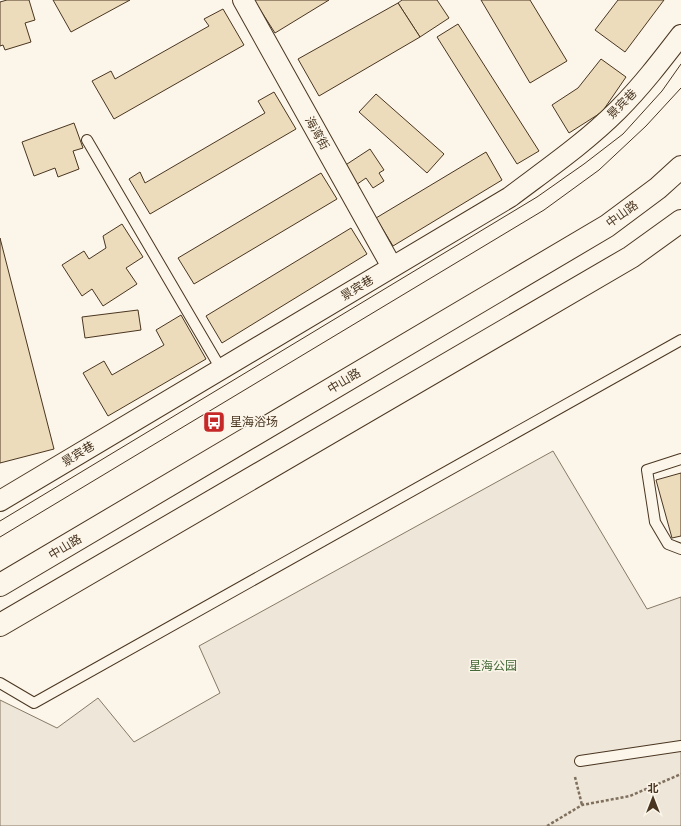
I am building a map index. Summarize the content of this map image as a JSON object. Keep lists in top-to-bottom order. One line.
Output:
{"streets":{"highway":["中山路"],"street":["景宾巷","海湾街"]},"crossings":[["景宾巷","海湾街"]],"parks":["星海公园"],"places":{"bus stop":["星海浴场"]},"north":"top"}
